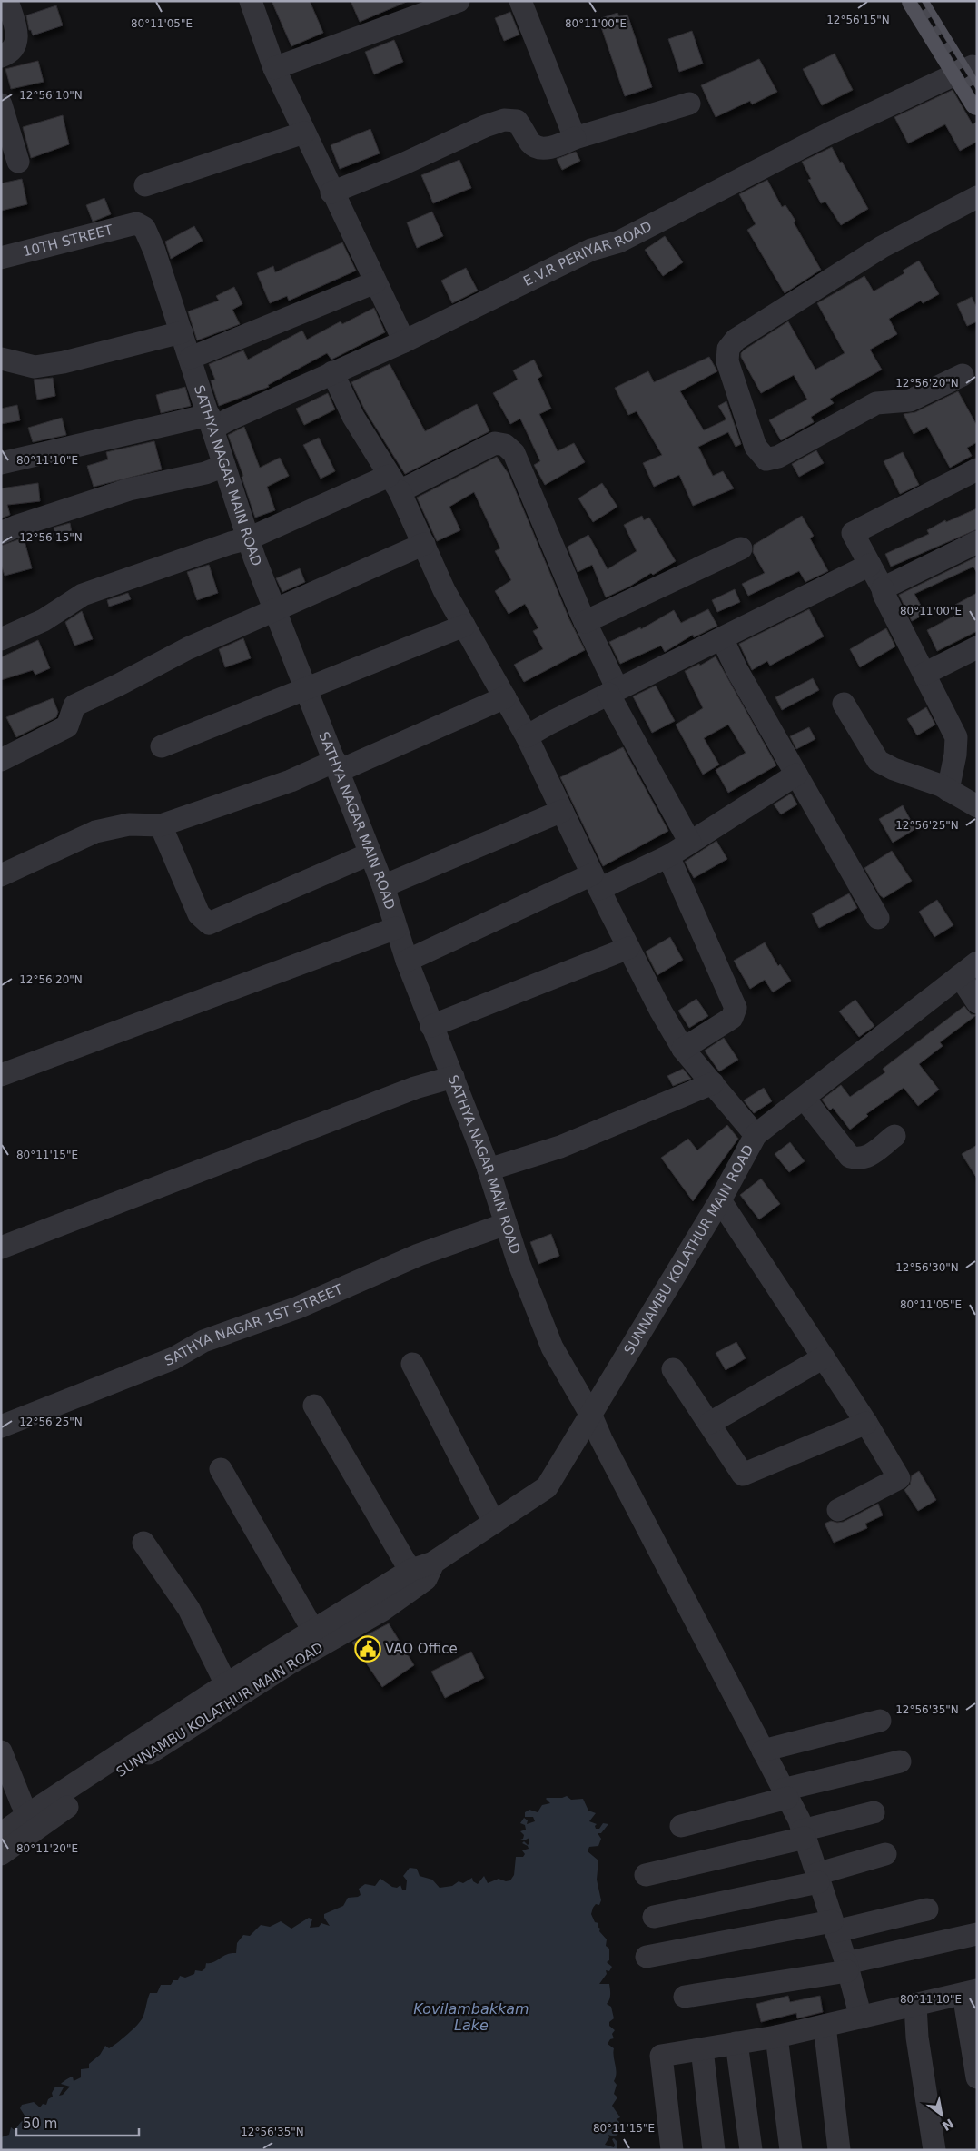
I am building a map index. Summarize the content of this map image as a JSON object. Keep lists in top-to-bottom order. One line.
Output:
{"streets":{"street":["10TH STREET","E.V.R PERIYAR ROAD","SATHYA NAGAR MAIN ROAD","SUNNAMBU KOLATHUR MAIN ROAD","SATHYA NAGAR 1ST STREET"]},"crossings":[["10TH STREET","SATHYA NAGAR MAIN ROAD"],["E.V.R PERIYAR ROAD","SATHYA NAGAR MAIN ROAD"],["SATHYA NAGAR MAIN ROAD","SUNNAMBU KOLATHUR MAIN ROAD"],["SATHYA NAGAR MAIN ROAD","SATHYA NAGAR 1ST STREET"]],"water":["Kovilambakkam Lake"],"places":{"public building":["VAO Office"]},"scale_bar":"50 m","north":"bottom right","coordinates":["12°56'15\"N","80°11'05\"E","80°11'00\"E","12°56'10\"N","12°56'20\"N","80°11'10\"E","12°56'25\"N","80°11'15\"E","12°56'30\"N","12°56'35\"N","80°11'20\"E"]}
